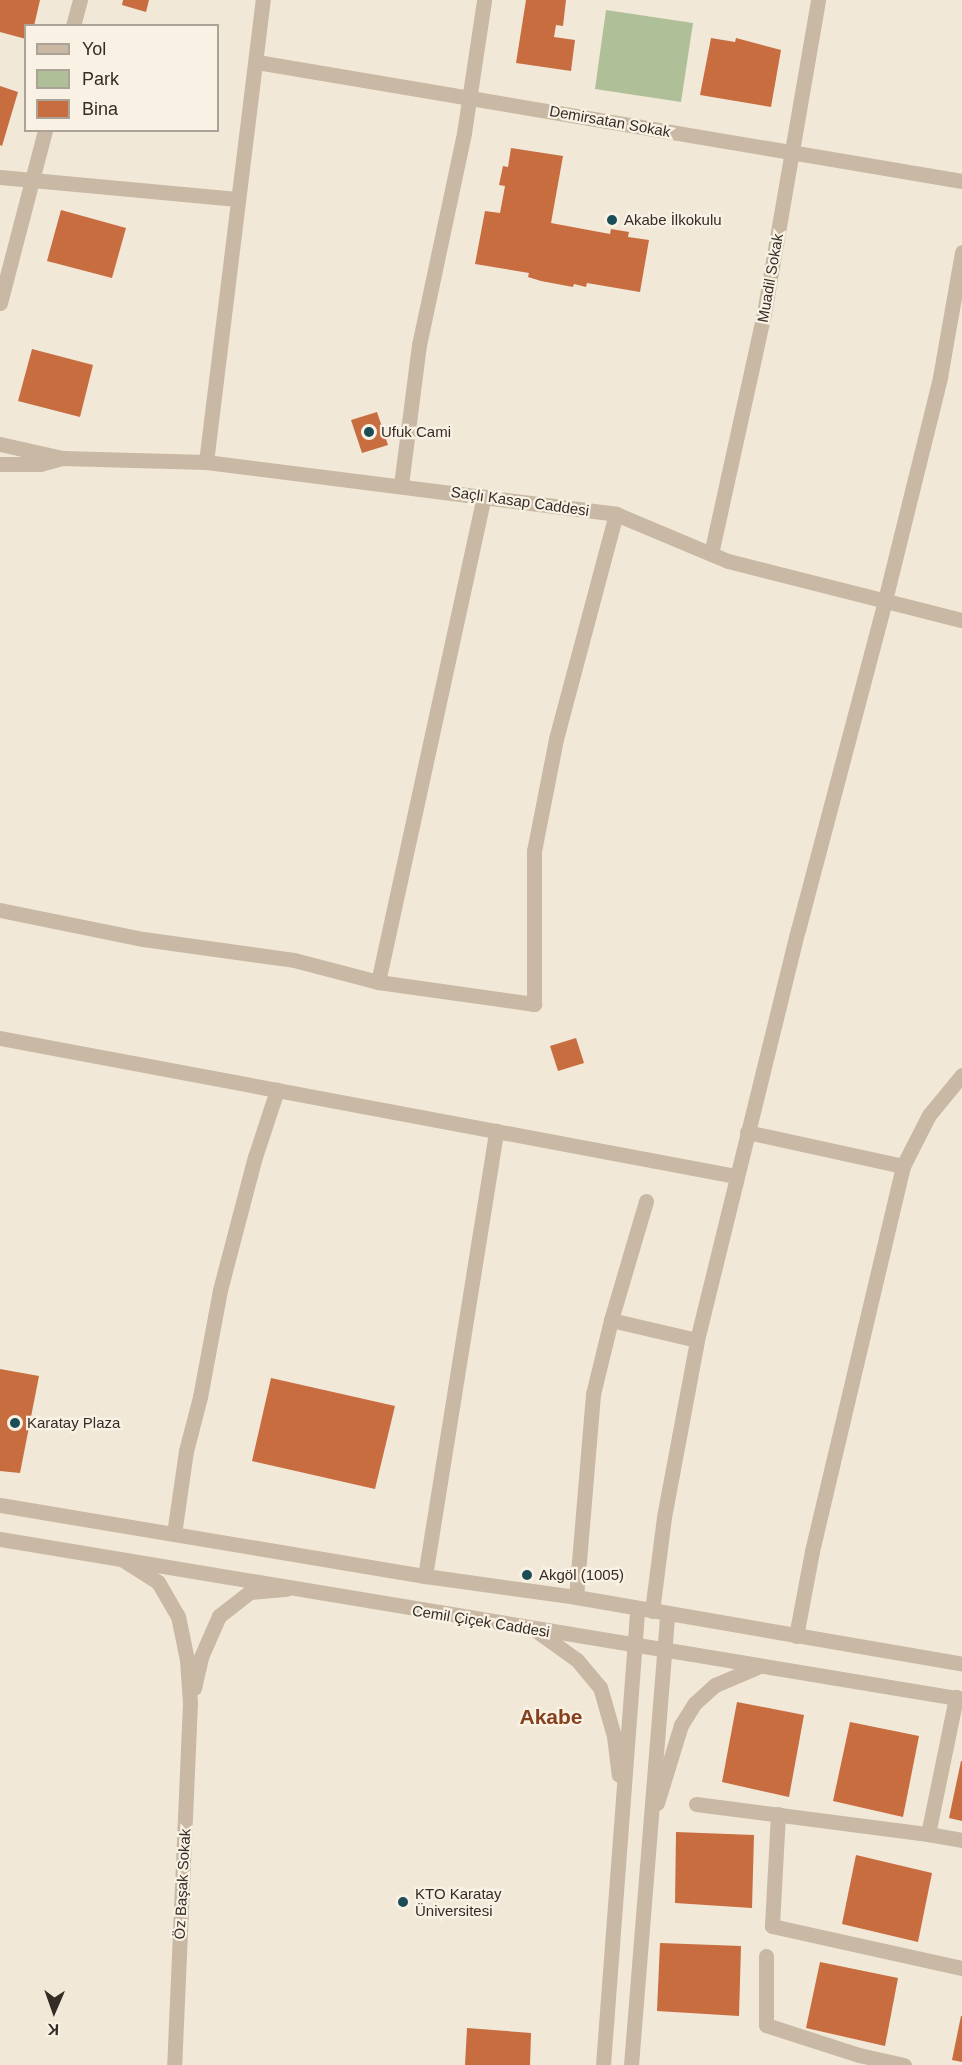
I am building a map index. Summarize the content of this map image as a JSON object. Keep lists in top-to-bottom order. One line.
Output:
{"streets":{"street":["Demirsatan Sokak","Muadil Sokak","Saçlı Kasap Caddesi","Cemil Çiçek Caddesi","Öz Başak Sokak"]},"crossings":[["Demirsatan Sokak","Muadil Sokak"],["Muadil Sokak","Saçlı Kasap Caddesi"]],"districts":["Akabe"],"places":["Akabe İlkokulu","Ufuk Cami","Karatay Plaza","Akgöl (1005)","KTO Karatay Üniversitesi"],"legend":["Yol","Park","Bina"],"north":"bottom"}
